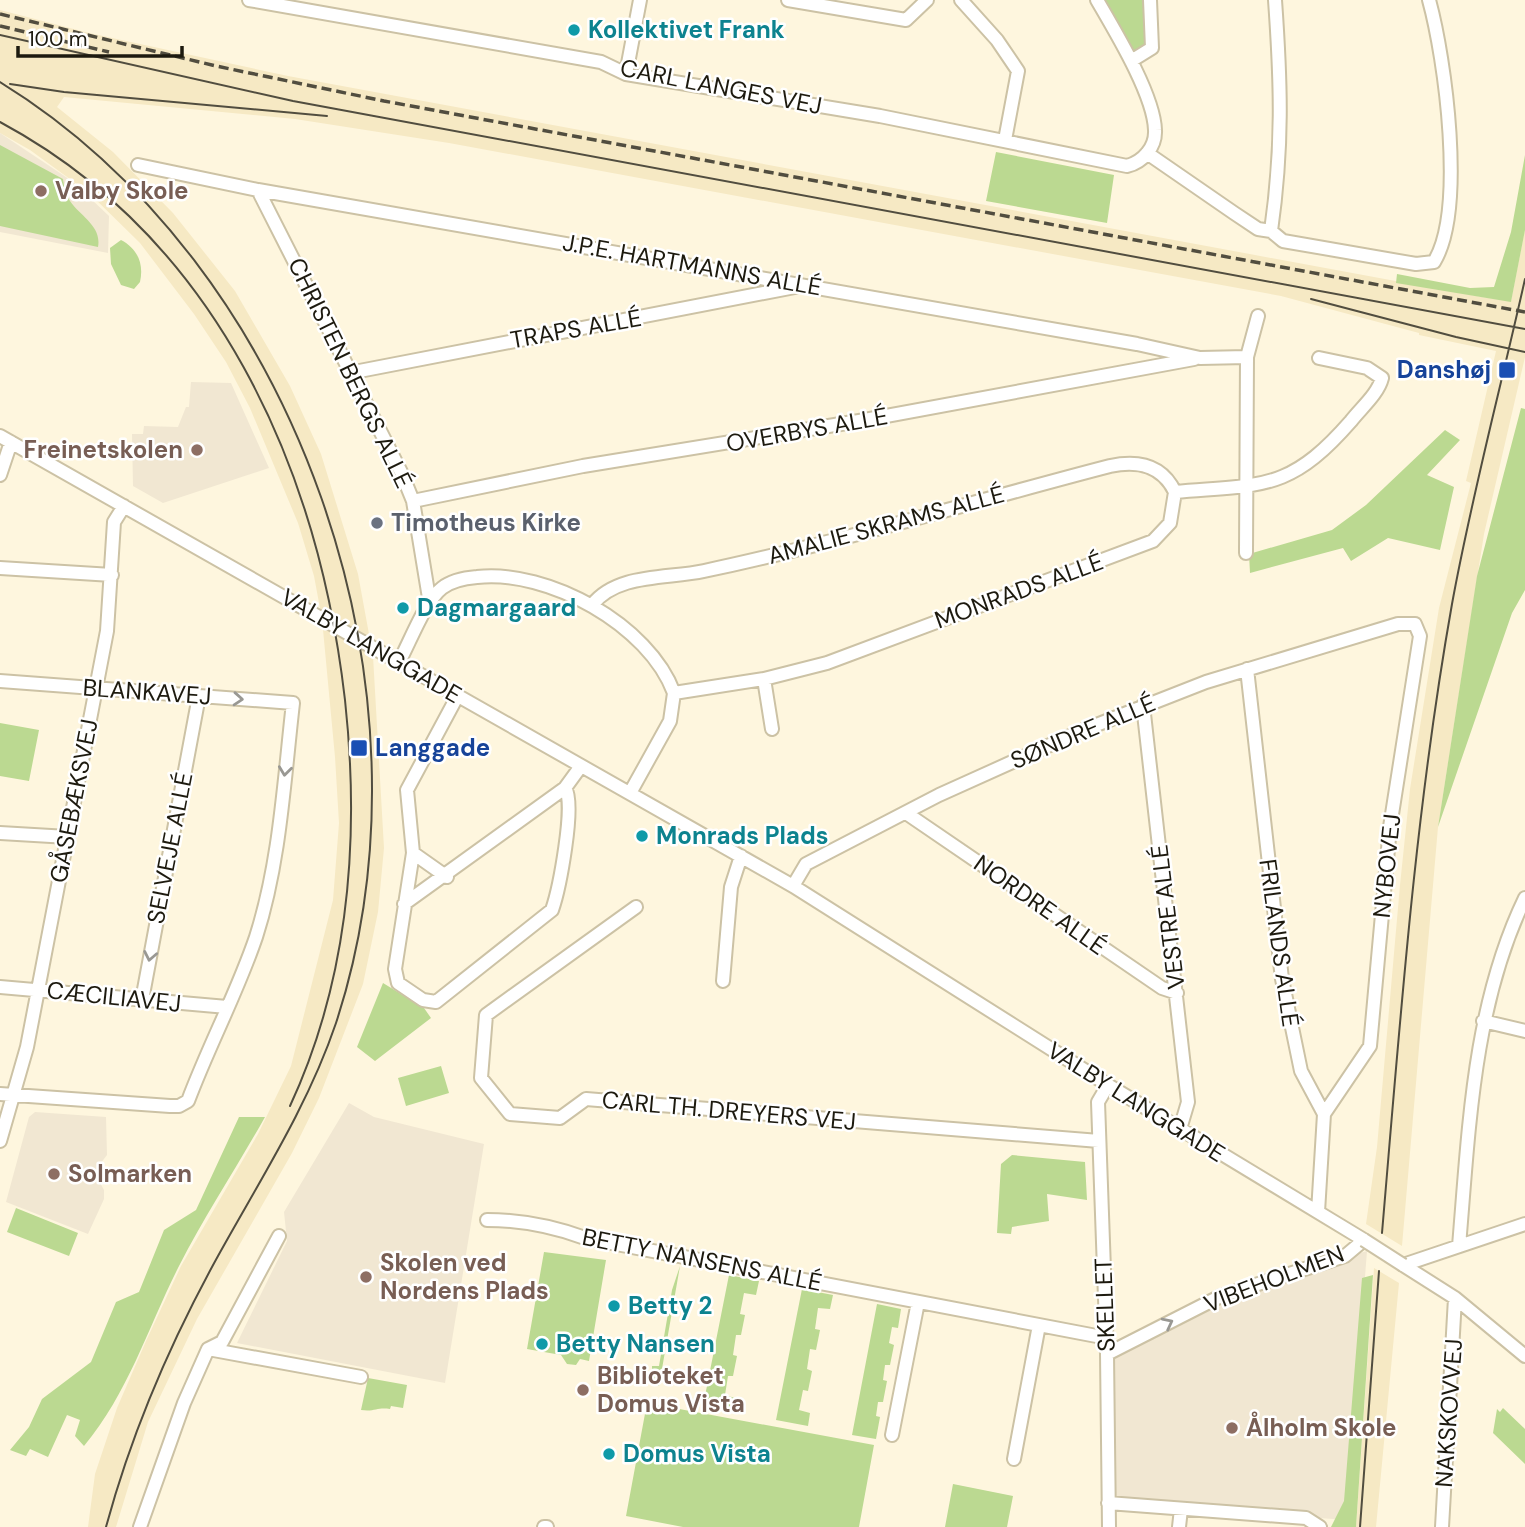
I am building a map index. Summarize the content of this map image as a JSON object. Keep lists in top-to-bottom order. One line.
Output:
{"streets":{"street":["CARL LANGES VEJ","J.P.E. HARTMANNS ALLÉ","TRAPS ALLÉ","CHRISTEN BERGS ALLÉ","OVERBYS ALLÉ","AMALIE SKRAMS ALLÉ","MONRADS ALLÉ","VALBY LANGGADE","BLANKAVEJ","SØNDRE ALLÉ","GÅSEBÆKSVEJ","SELVEJE ALLÉ","NYBOVEJ","NORDRE ALLÉ","VESTRE ALLÉ","FRILANDS ALLÉ","CÆCILIAVEJ","CARL TH. DREYERS VEJ","BETTY NANSENS ALLÉ","VIBEHOLMEN","SKELLET","NAKSKOVVEJ"]},"crossings":[["J.P.E. HARTMANNS ALLÉ","TRAPS ALLÉ"],["J.P.E. HARTMANNS ALLÉ","CHRISTEN BERGS ALLÉ"],["J.P.E. HARTMANNS ALLÉ","OVERBYS ALLÉ"],["TRAPS ALLÉ","CHRISTEN BERGS ALLÉ"],["CHRISTEN BERGS ALLÉ","OVERBYS ALLÉ"],["AMALIE SKRAMS ALLÉ","MONRADS ALLÉ"],["VALBY LANGGADE","SØNDRE ALLÉ"],["VALBY LANGGADE","GÅSEBÆKSVEJ"],["VALBY LANGGADE","VESTRE ALLÉ"],["VALBY LANGGADE","VIBEHOLMEN"],["VALBY LANGGADE","SKELLET"],["VALBY LANGGADE","NAKSKOVVEJ"],["BLANKAVEJ","GÅSEBÆKSVEJ"],["BLANKAVEJ","SELVEJE ALLÉ"],["BLANKAVEJ","CÆCILIAVEJ"],["SØNDRE ALLÉ","NYBOVEJ"],["SØNDRE ALLÉ","NORDRE ALLÉ"],["SØNDRE ALLÉ","VESTRE ALLÉ"],["SØNDRE ALLÉ","FRILANDS ALLÉ"],["GÅSEBÆKSVEJ","CÆCILIAVEJ"],["SELVEJE ALLÉ","CÆCILIAVEJ"],["NYBOVEJ","FRILANDS ALLÉ"],["NORDRE ALLÉ","VESTRE ALLÉ"],["CARL TH. DREYERS VEJ","SKELLET"],["BETTY NANSENS ALLÉ","SKELLET"],["VIBEHOLMEN","SKELLET"]],"one_way":["SELVEJE ALLÉ","VIBEHOLMEN"],"places":{"other":["Kollektivet Frank","Valby Skole","Freinetskolen","Timotheus Kirke","Dagmargaard","Monrads Plads","Solmarken","Skolen ved Nordens Plads","Betty 2","Betty Nansen","Biblioteket Domus Vista","Ålholm Skole","Domus Vista"],"transit":["Danshøj","Langgade"]},"scale_bar":"100 m"}
